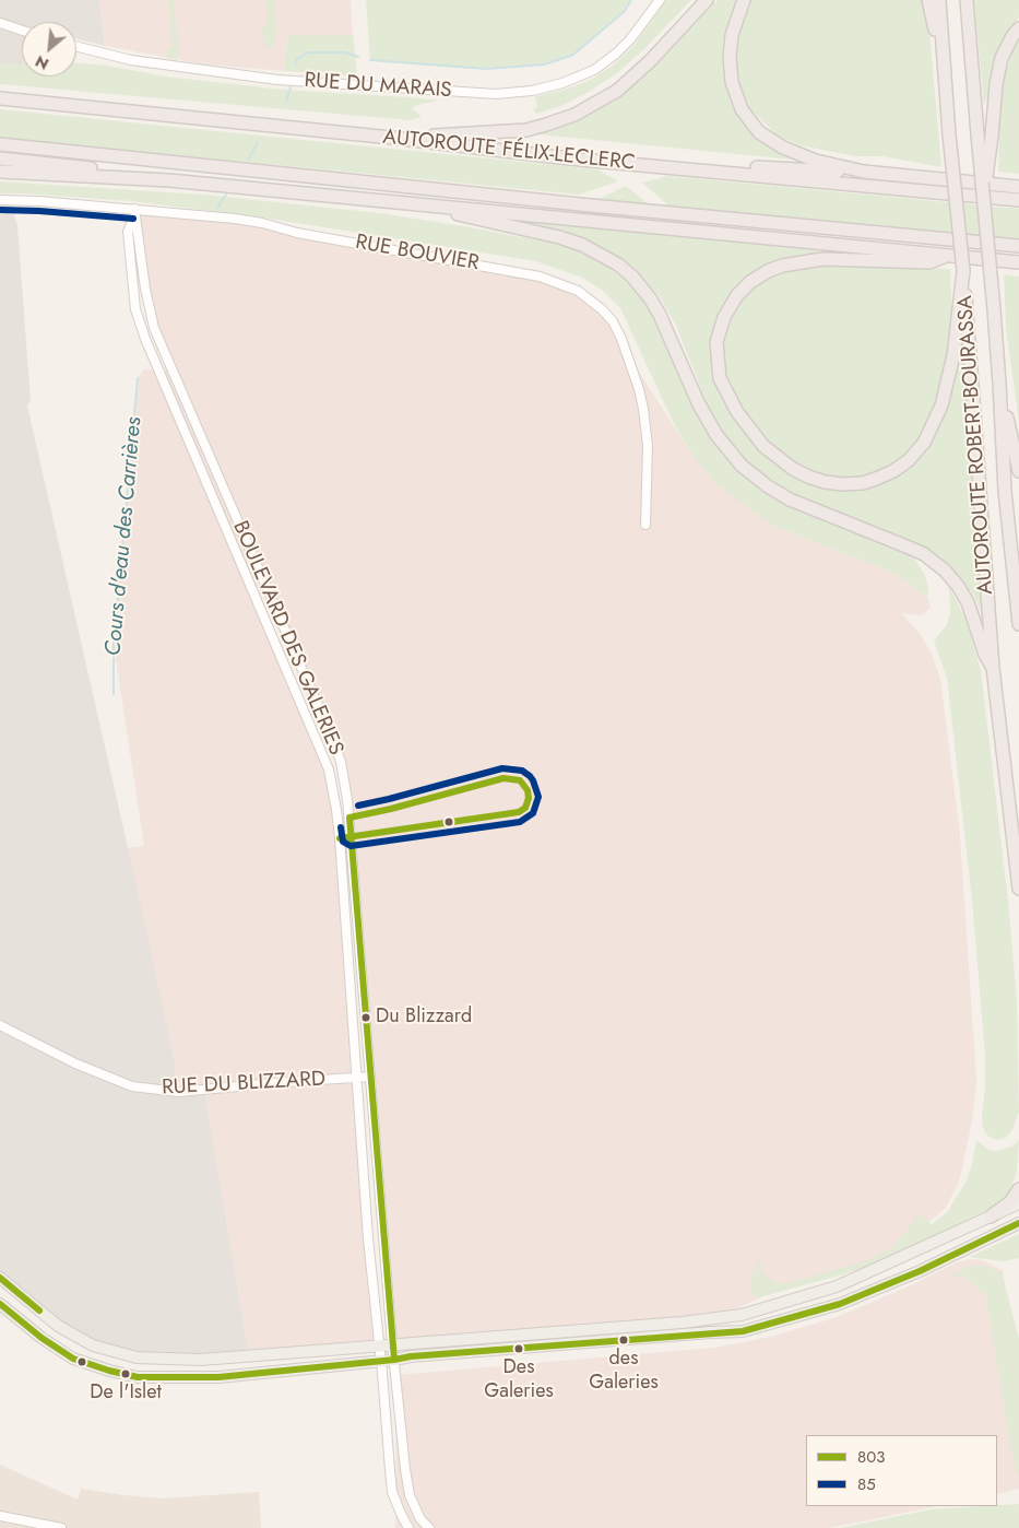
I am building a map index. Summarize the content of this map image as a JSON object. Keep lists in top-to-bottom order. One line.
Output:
{"streets":{"highway":["AUTOROUTE FÉLIX-LECLERC","AUTOROUTE ROBERT-BOURASSA"],"street":["RUE DU MARAIS","RUE BOUVIER","BOULEVARD DES GALERIES","RUE DU BLIZZARD"]},"crossings":[["RUE BOUVIER","BOULEVARD DES GALERIES"],["BOULEVARD DES GALERIES","RUE DU BLIZZARD"]],"water":["Cours d'eau des Carrières"],"places":["Du Blizzard","des Galeries","Des Galeries","De l'Islet"],"lines":["transit line 85","transit line 803"],"legend":["803","85"],"north":"bottom left"}
